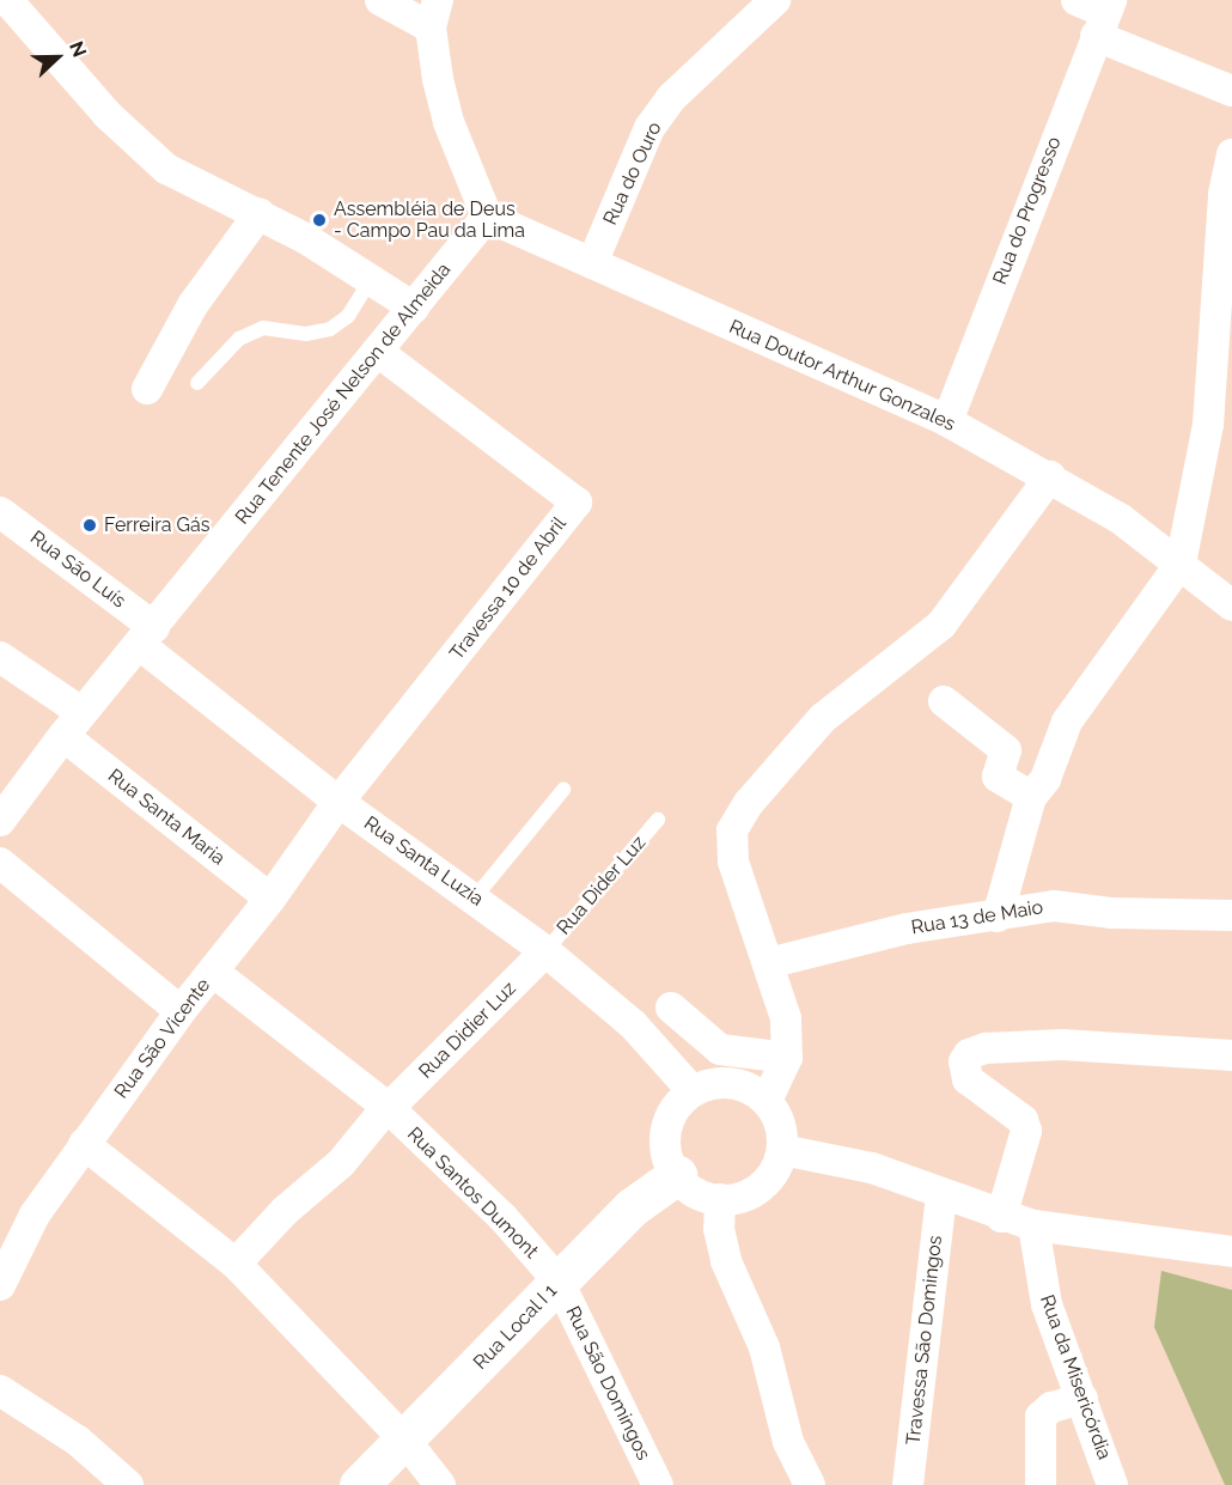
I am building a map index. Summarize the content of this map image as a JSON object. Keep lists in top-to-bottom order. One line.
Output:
{"streets":{"street":["Rua do Ouro","Rua do Progresso","Rua Doutor Arthur Gonzales","Rua Tenente José Nelson de Almeida","Rua São Luís","Travessa 10 de Abril","Rua Santa Maria","Rua Santa Luzia","Rua 13 de Maio","Rua Didier Luz","Rua São Vicente","Rua Santos Dumont","Rua Local I 1","Travessa São Domingos","Rua da Misericórdia","Rua São Domingos"],"lane":["Rua Dider Luz"]},"crossings":[["Rua do Ouro","Rua Doutor Arthur Gonzales"],["Rua do Progresso","Rua Doutor Arthur Gonzales"],["Rua Doutor Arthur Gonzales","Rua Tenente José Nelson de Almeida"],["Rua Tenente José Nelson de Almeida","Rua São Luís"],["Rua Tenente José Nelson de Almeida","Travessa 10 de Abril"],["Rua Tenente José Nelson de Almeida","Rua Santa Maria"],["Rua Tenente José Nelson de Almeida","Rua Santa Luzia"],["Rua São Luís","Rua Santa Luzia"],["Travessa 10 de Abril","Rua Santa Luzia"],["Travessa 10 de Abril","Rua São Vicente"],["Rua Santa Maria","Rua São Vicente"],["Rua Santa Luzia","Rua Dider Luz"],["Rua Santa Luzia","Rua Didier Luz"],["Rua Santa Luzia","Rua São Vicente"],["Rua Santa Luzia","Rua Local I 1"],["Rua Dider Luz","Rua Didier Luz"],["Rua Didier Luz","Rua Santos Dumont"],["Rua Santos Dumont","Rua Local I 1"],["Rua Santos Dumont","Rua São Domingos"],["Rua Local I 1","Rua São Domingos"]],"places":["Assembléia de Deus - Campo Pau da Lima","Ferreira Gás"],"north":"right"}
